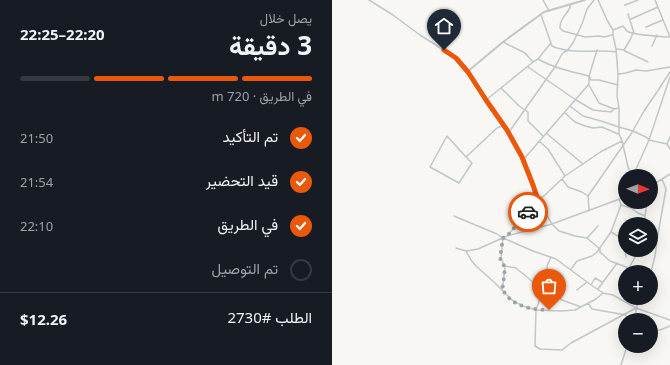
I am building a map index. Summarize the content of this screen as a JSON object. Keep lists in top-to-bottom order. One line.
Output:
{"north":"right","page":{"heading":["3 دقيقة","يصل خلال","22:20–22:25"],"panel":["الطلب #2730","$12.26"],"bar":"في الطريق · 720 m","list":[["تم التأكيد","21:50"],["قيد التحضير","21:54"],["في الطريق","22:10"],"تم التوصيل"],"map_buttons":["+","−"]}}
